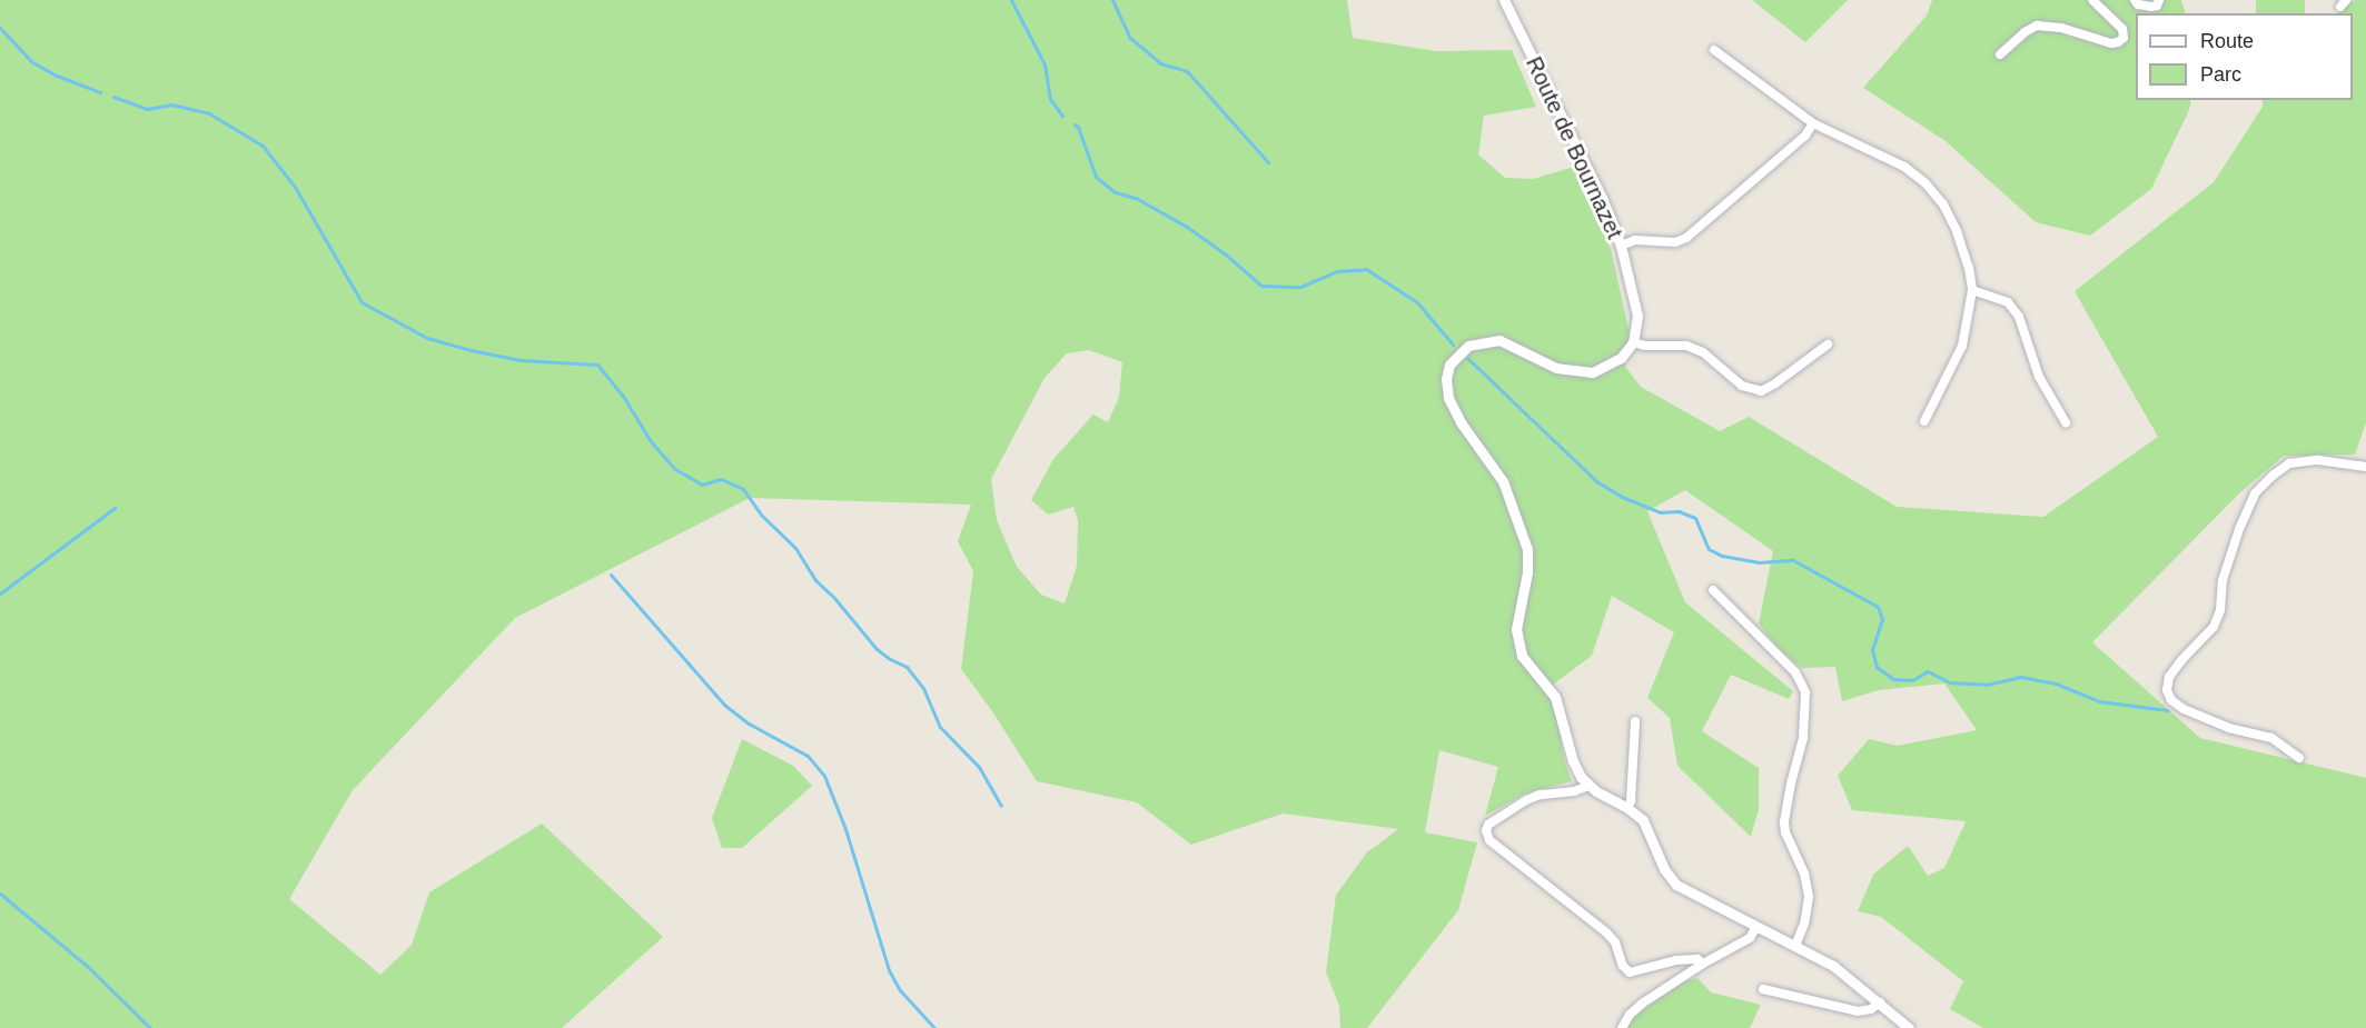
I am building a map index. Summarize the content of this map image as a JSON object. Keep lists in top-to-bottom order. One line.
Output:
{"streets":{"street":["Route de Bournazet"]},"legend":["Route","Parc"]}
